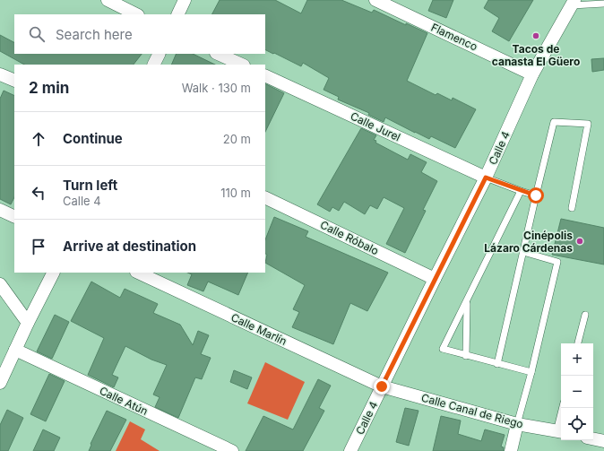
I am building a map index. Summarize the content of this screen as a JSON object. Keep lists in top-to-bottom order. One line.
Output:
{"streets":{"street":["Flamenco","Calle Jurel","Calle 4","Calle Róbalo","Calle Marlín","Calle Atún","Calle Canal de Riego"]},"crossings":[["Flamenco","Calle 4"],["Calle Jurel","Calle 4"],["Calle 4","Calle Róbalo"],["Calle 4","Calle Marlín"],["Calle 4","Calle Canal de Riego"],["Calle Marlín","Calle Canal de Riego"]],"places":["Tacos de canasta El Güero","Cinépolis Lázaro Cárdenas"],"page":{"search":"Search here","heading":["2 min","Walk · 130 m"],"list":[["Continue","20 m"],["Turn left","Calle 4","110 m"],"Arrive at destination"],"map_buttons":["+","−"]}}
